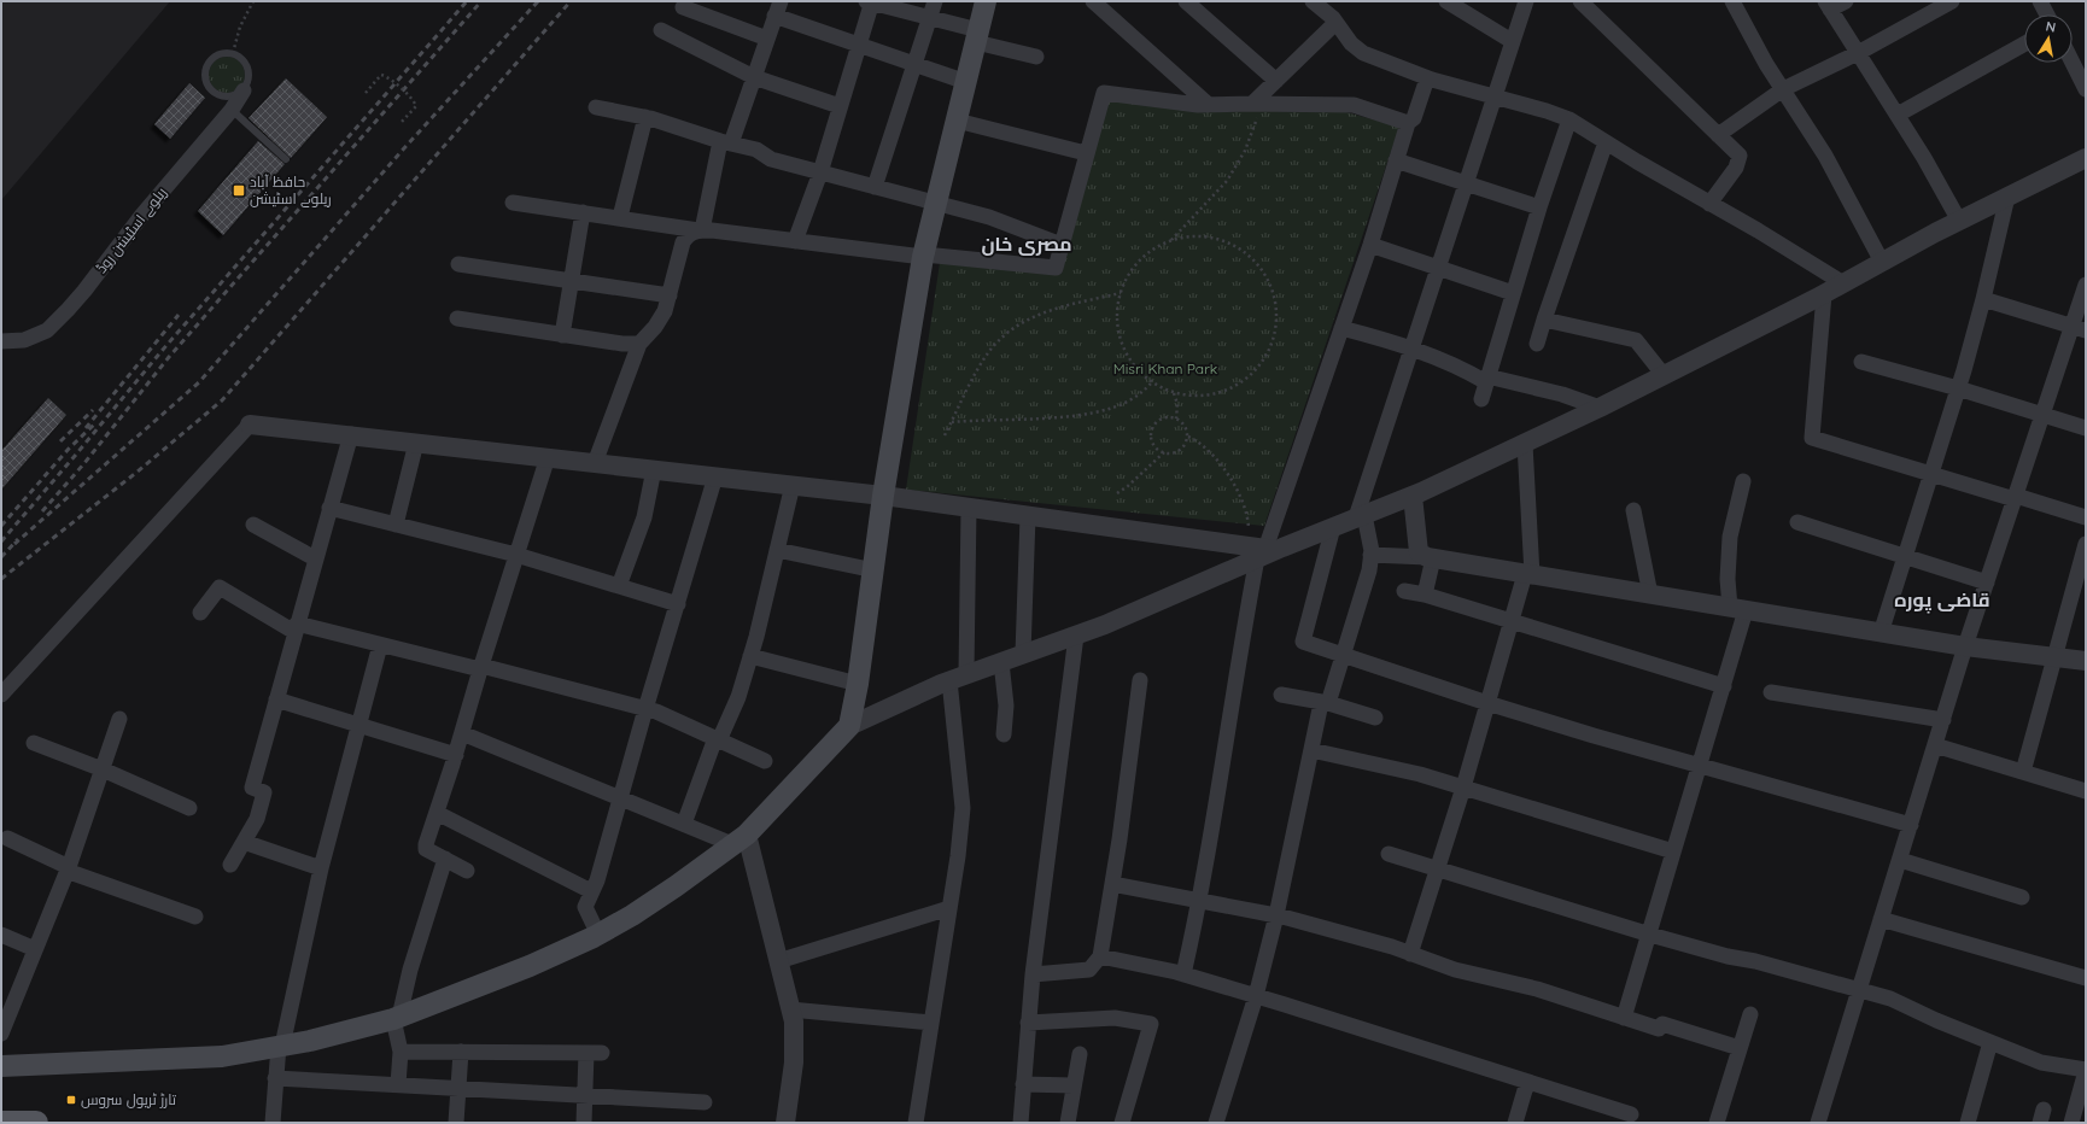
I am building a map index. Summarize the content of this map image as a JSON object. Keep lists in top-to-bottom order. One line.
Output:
{"streets":{"street":["ریلوے اسٹیشن روڈ"]},"districts":["مصری خان","قاضی پورہ"],"parks":["Misri Khan Park"],"places":{"transit":["حافظ آباد ریلوے اسٹیشن","تارڑ ٹریول سروس"]},"north":"top"}
